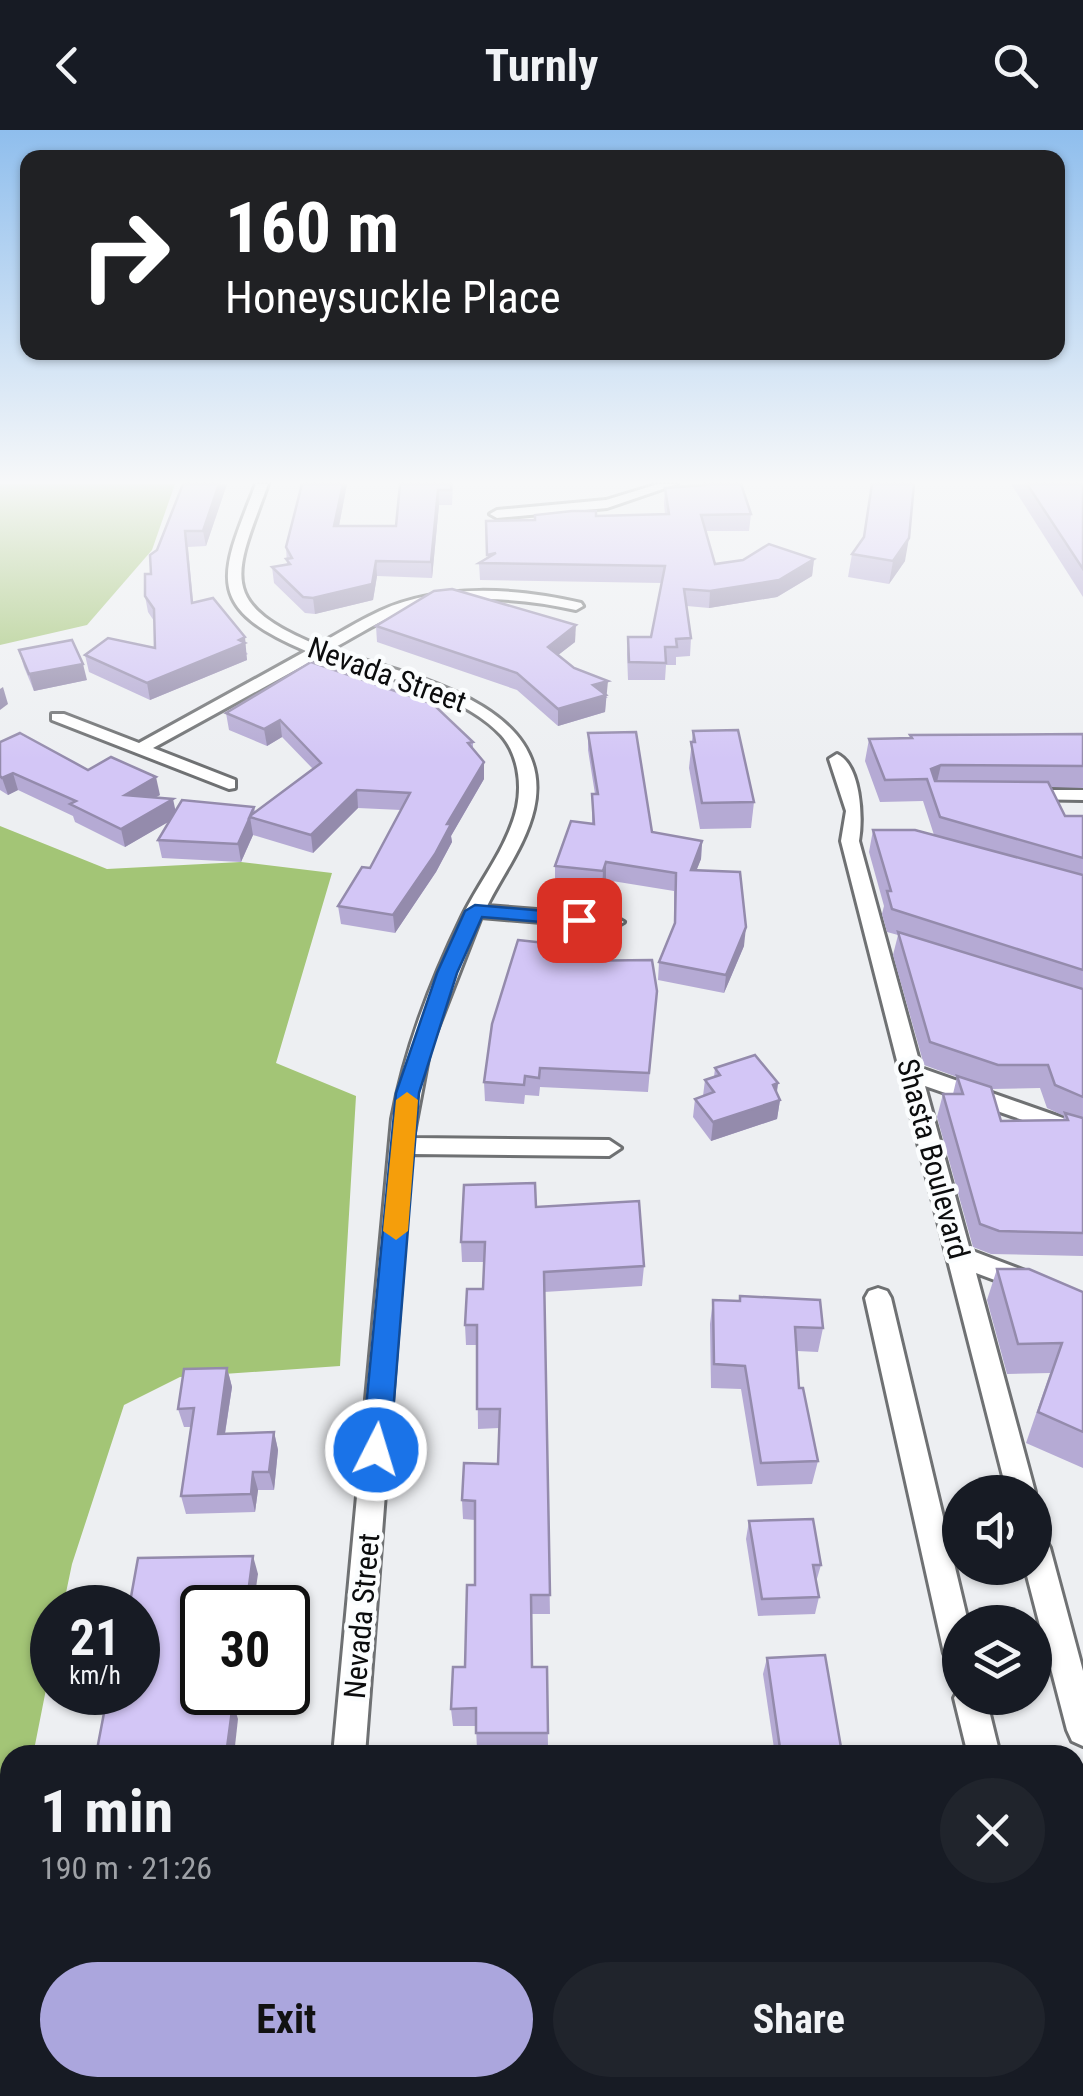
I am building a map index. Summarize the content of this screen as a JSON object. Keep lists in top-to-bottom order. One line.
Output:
{"streets":{"street":["Nevada Street","Shasta Boulevard"]},"page":{"header":"Turnly","turn":["160 m","Honeysuckle Place"],"speed":"21 km/h","limit":"30","heading":["1 min","190 m · 21:26"],"buttons":["Exit","Share"]}}
